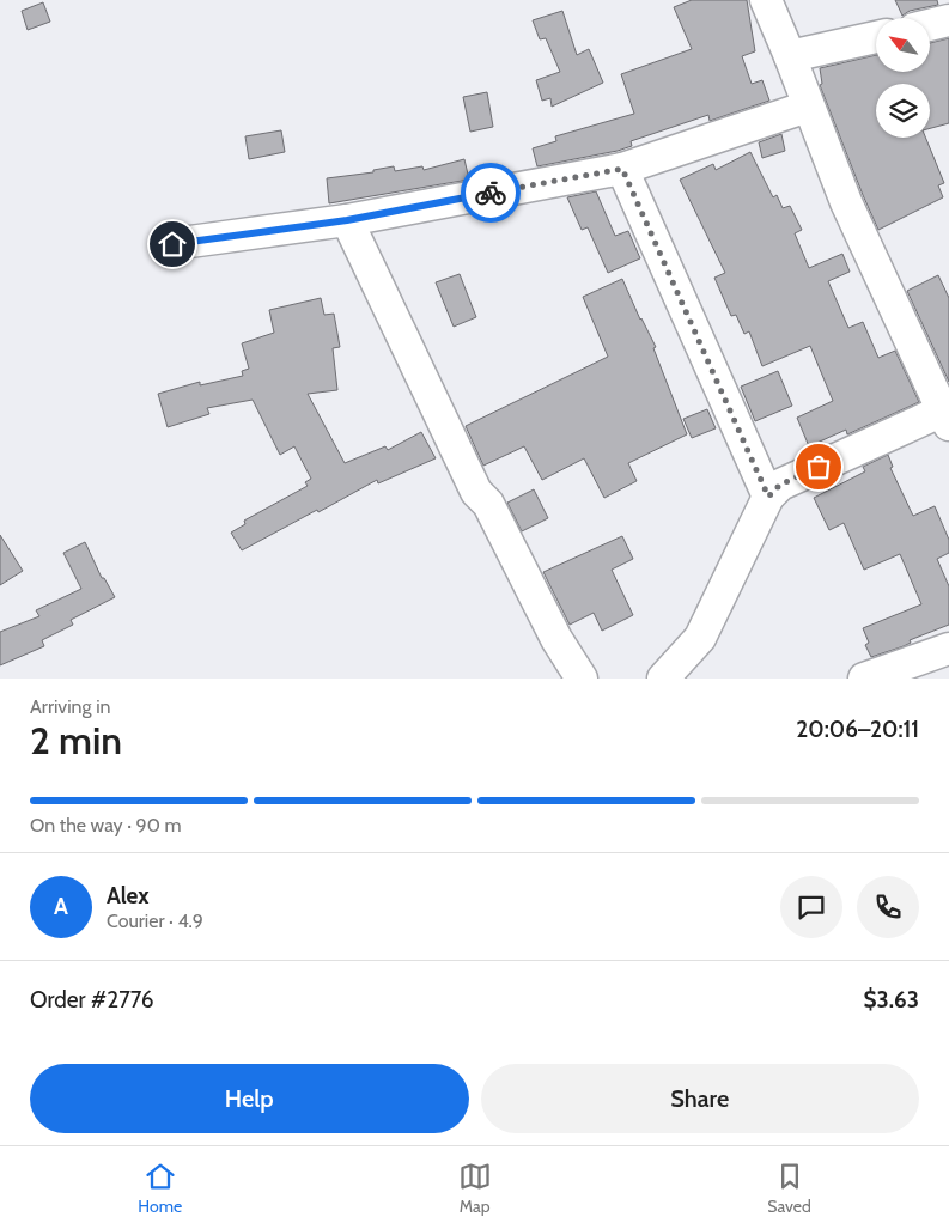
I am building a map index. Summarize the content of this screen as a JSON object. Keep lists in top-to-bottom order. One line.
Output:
{"north":"top left","page":{"heading":["2 min","Arriving in","20:06–20:11"],"panel":["Alex","Courier · 4.9","Order #2776","$3.63"],"bar":"On the way · 90 m","round":"A","buttons":["Help","Share"],"tabs":["Home","Map","Saved"]}}
